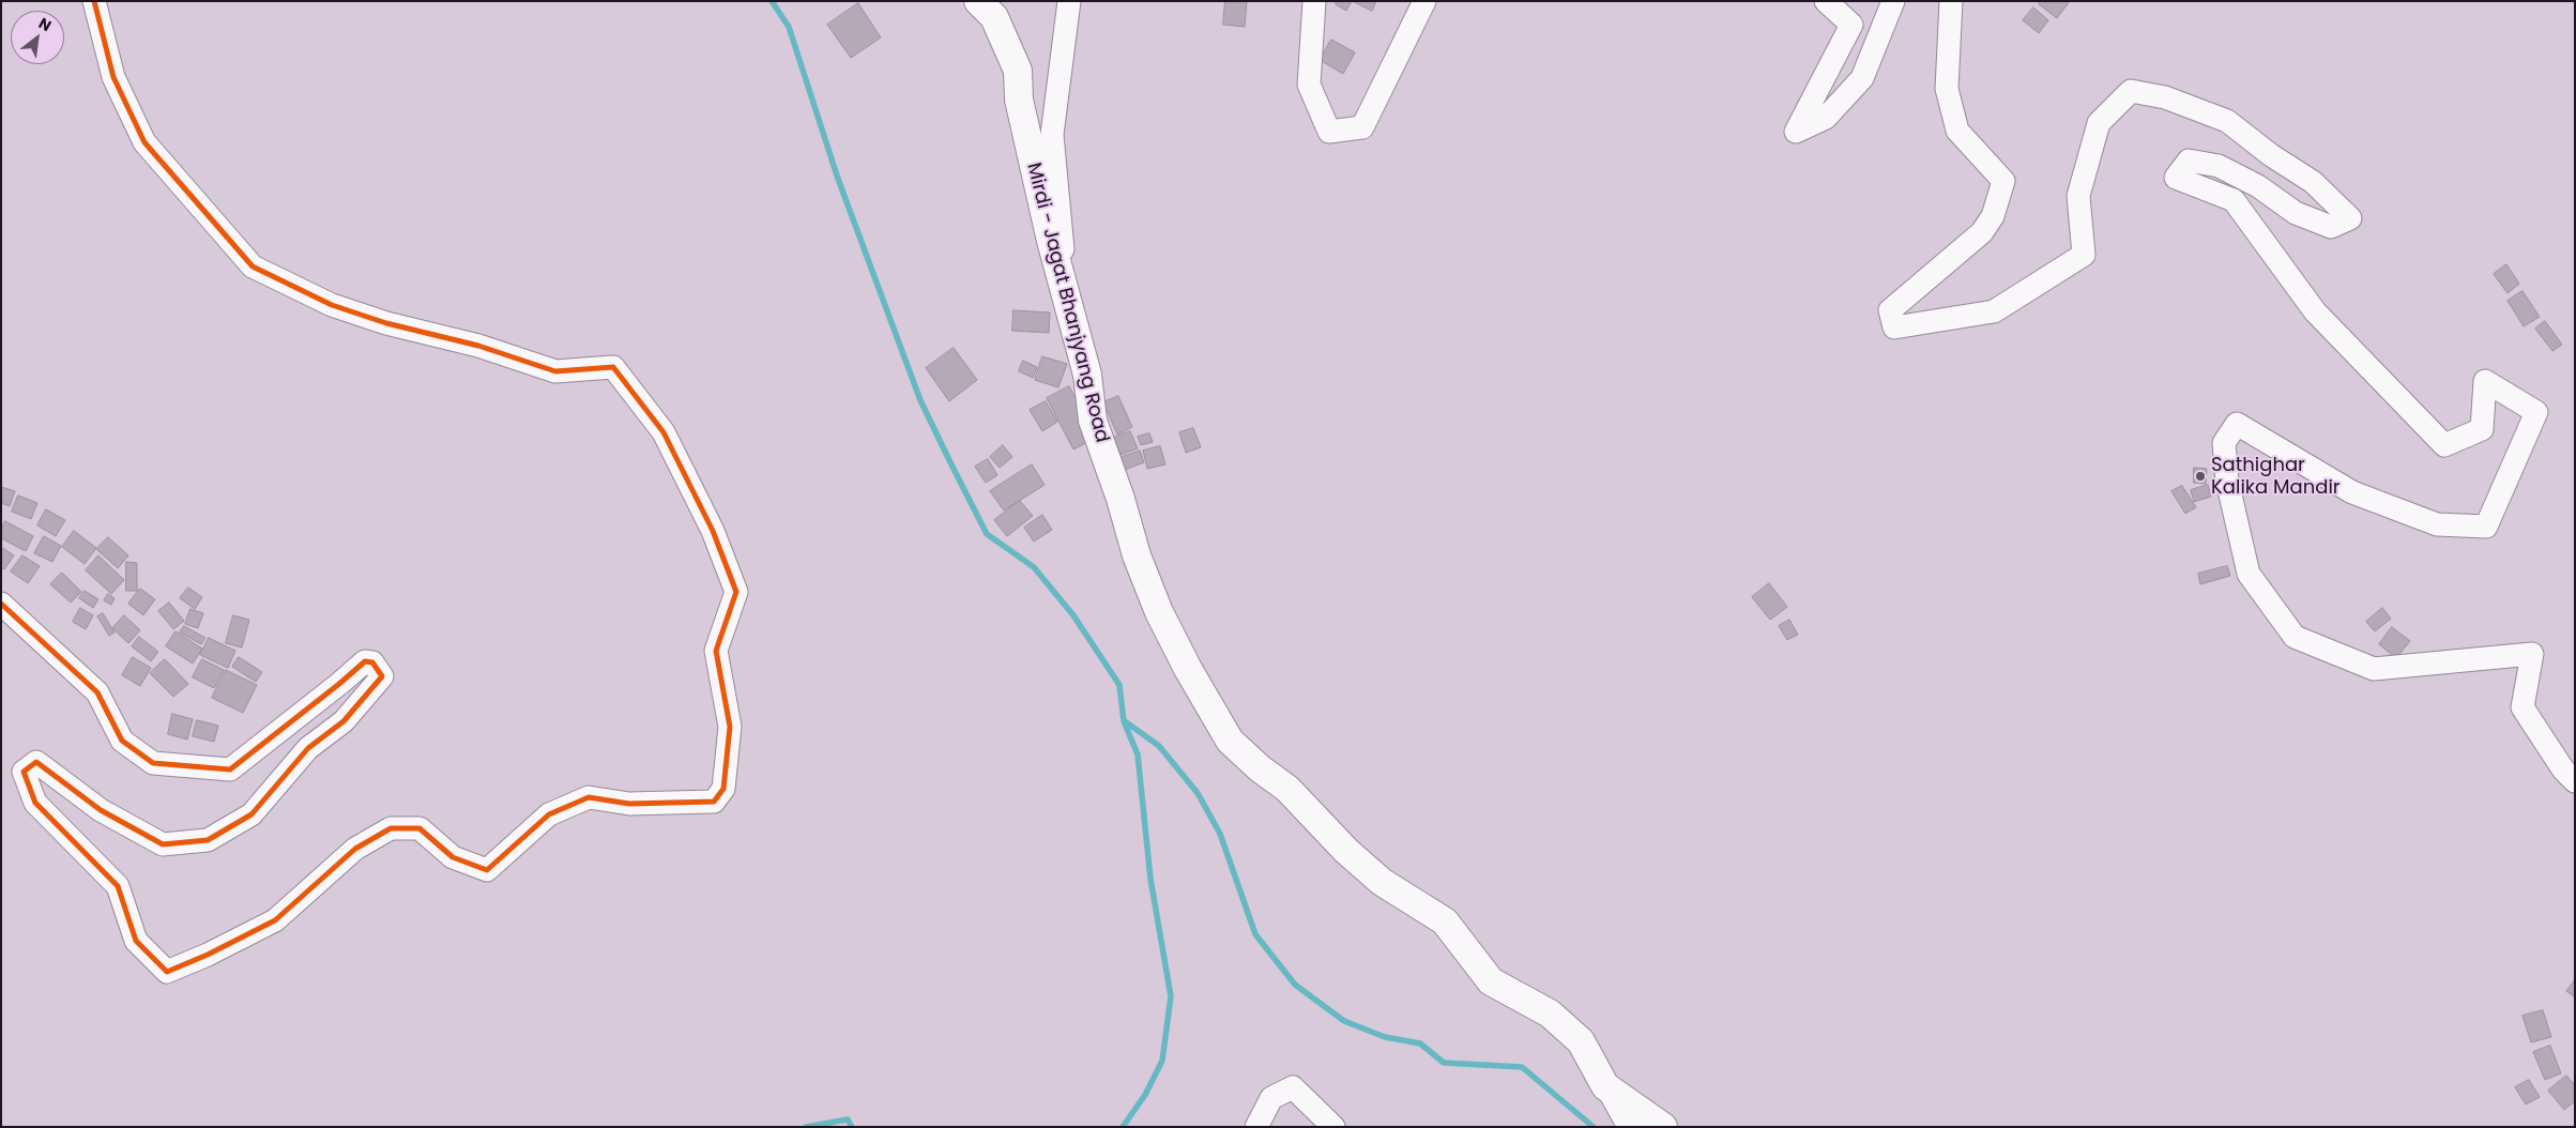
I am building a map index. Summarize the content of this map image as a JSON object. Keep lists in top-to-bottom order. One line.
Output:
{"streets":{"street":["Mirdi - Jagat Bhanjyang Road"]},"places":["Sathighar Kalika Mandir"],"north":"top right"}
